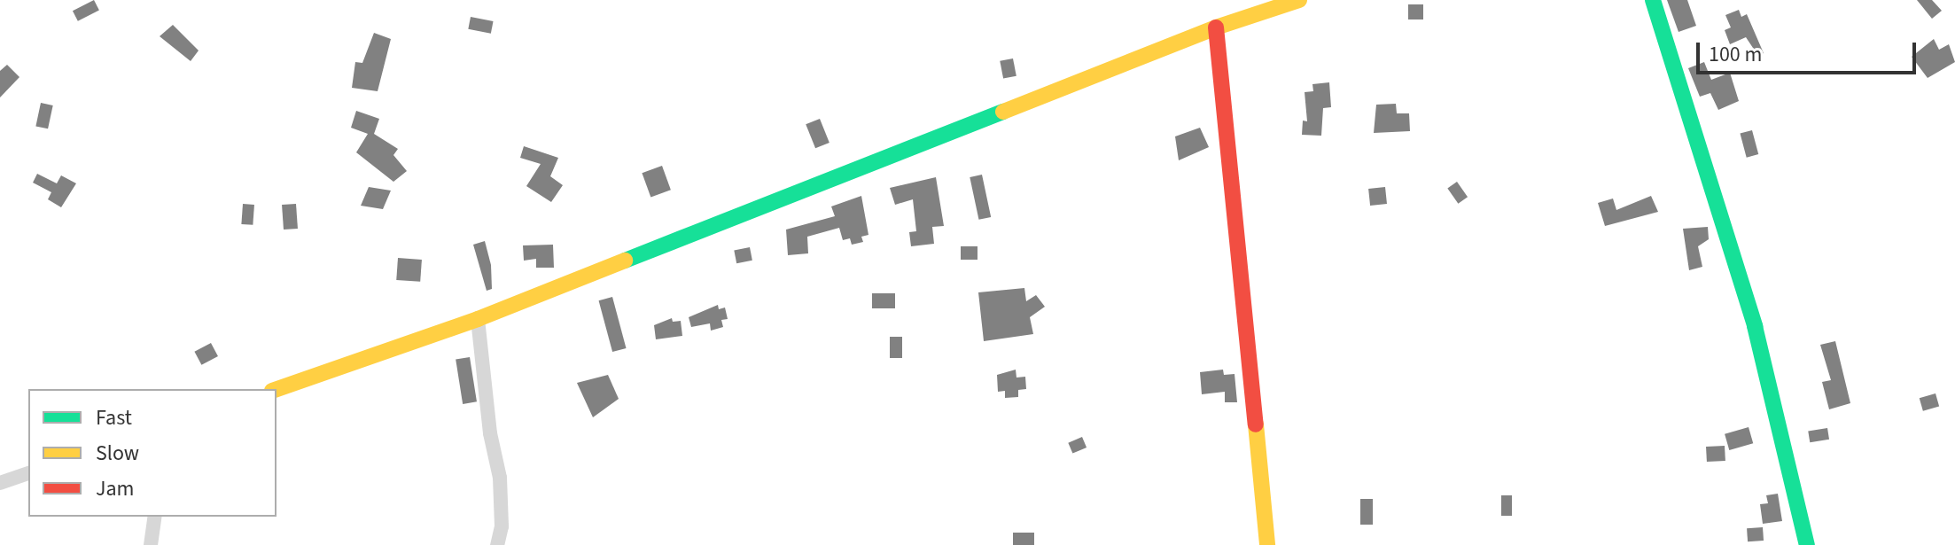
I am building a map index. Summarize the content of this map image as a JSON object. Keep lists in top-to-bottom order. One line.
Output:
{"legend":["Fast","Slow","Jam"],"scale_bar":"100 m"}
